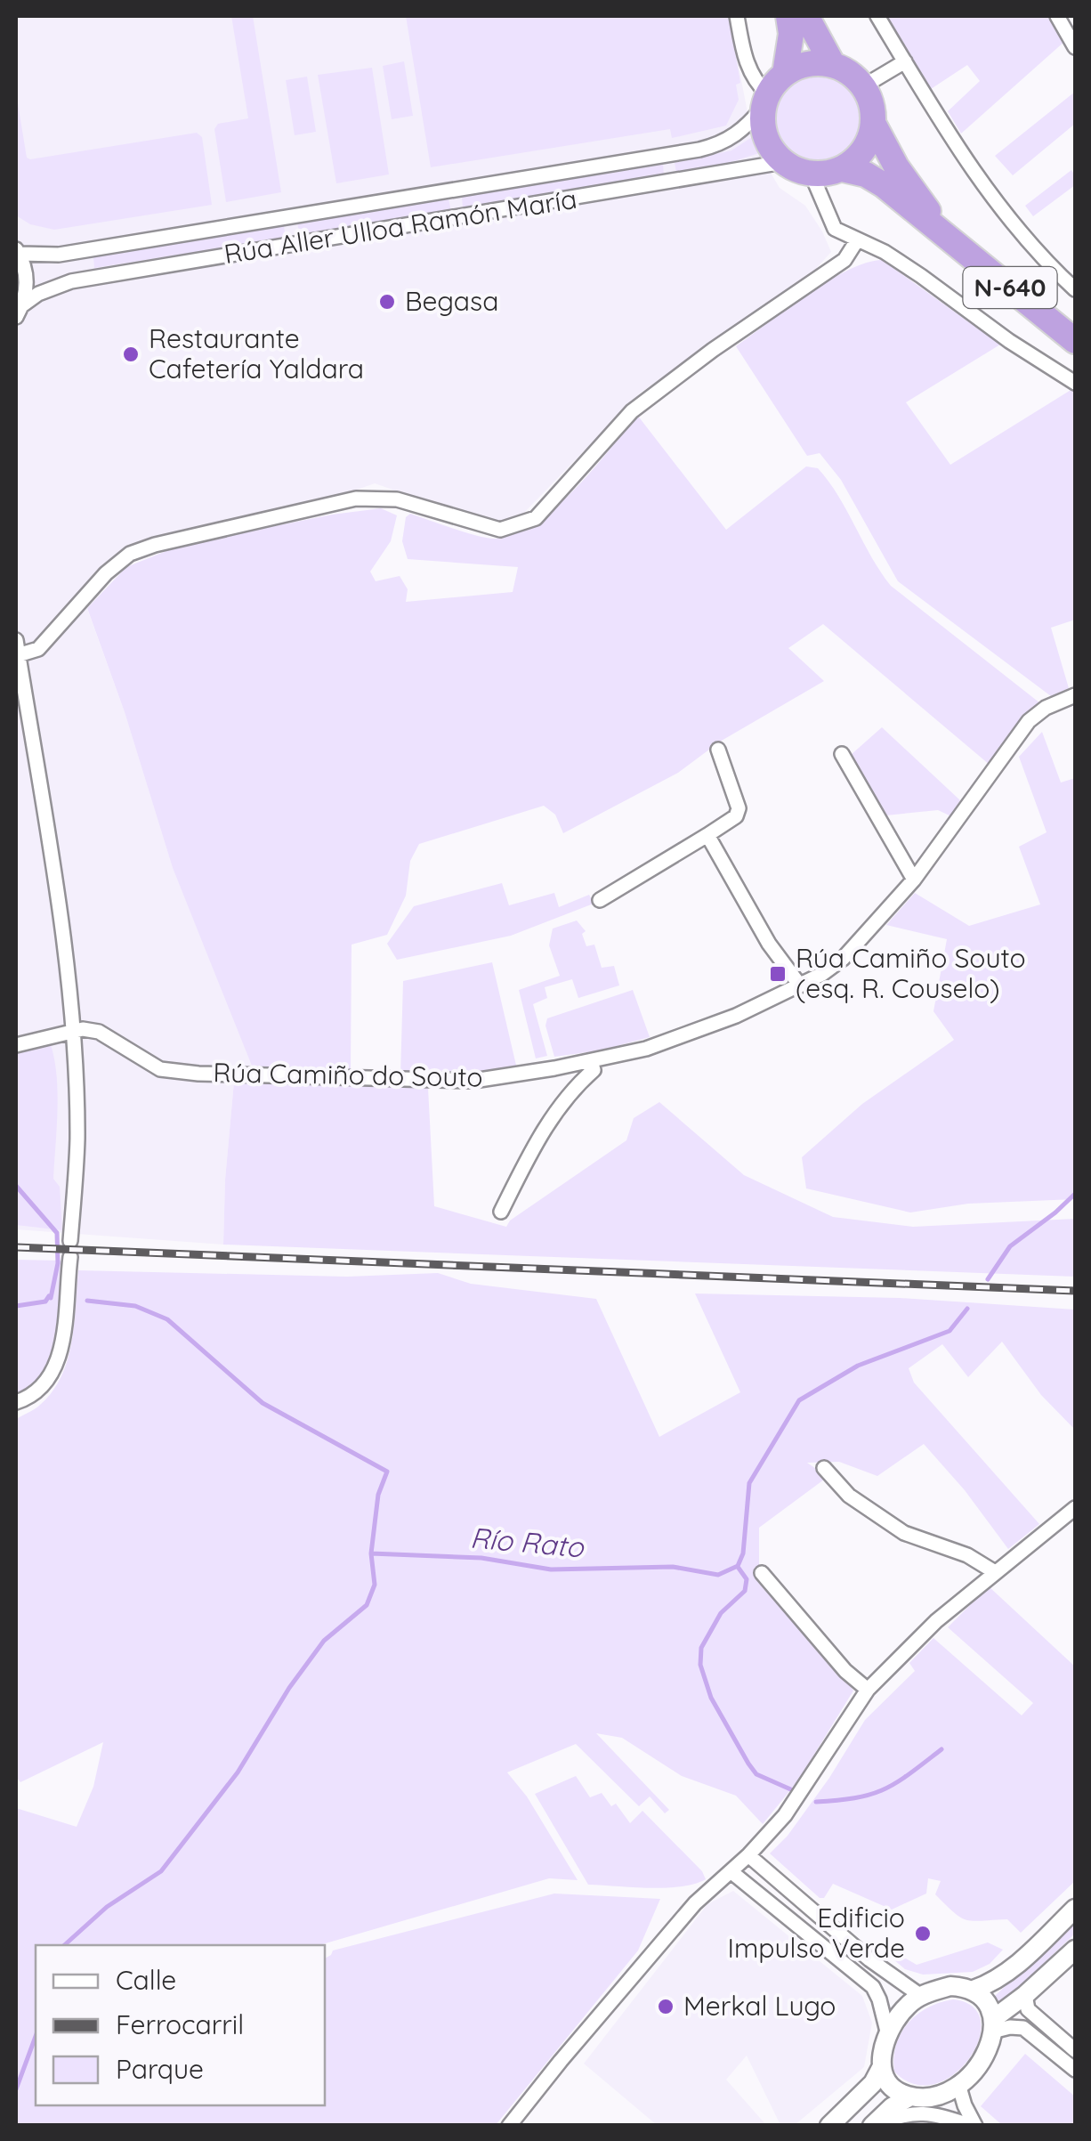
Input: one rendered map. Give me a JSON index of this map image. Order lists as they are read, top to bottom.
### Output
{
  "streets": {
    "highway": ["N-640"],
    "street": ["Rúa Aller Ulloa Ramón María", "Rúa Camiño do Souto"]
  },
  "crossings": [
    ["Rúa Aller Ulloa Ramón María", "N-640"]
  ],
  "water": ["Río Rato"],
  "places": {
    "other": [
      "Begasa",
      "Restaurante Cafetería Yaldara",
      "Edificio Impulso Verde",
      "Merkal Lugo"
    ],
    "transit": ["Rúa Camiño Souto (esq. R. Couselo)"]
  },
  "legend": ["Calle", "Ferrocarril", "Parque"]
}
